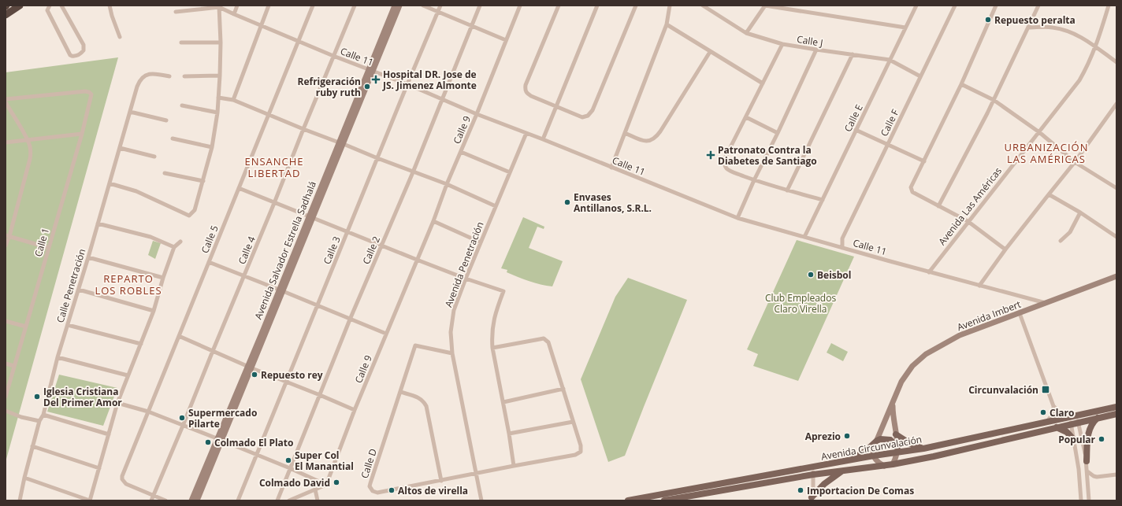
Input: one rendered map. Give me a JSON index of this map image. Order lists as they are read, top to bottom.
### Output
{
  "streets": {
    "main road": ["Avenida Salvador Estrella Sadhalá", "Avenida Imbert", "Avenida Circunvalación"],
    "street": [
      "Calle J",
      "Calle 11",
      "Calle E",
      "Calle F",
      "Calle 9",
      "Avenida Las Américas",
      "Calle 5",
      "Calle 1",
      "Calle 4",
      "Calle 3",
      "Calle 2",
      "Avenida Penetración",
      "Calle Penetración",
      "Calle D"
    ]
  },
  "crossings": [
    ["Calle J", "Calle E"],
    ["Calle J", "Calle F"],
    ["Calle 11", "Calle E"],
    ["Calle 11", "Calle F"],
    ["Calle 11", "Calle 9"],
    ["Calle 11", "Avenida Las Américas"],
    ["Calle 11", "Calle 5"],
    ["Calle 11", "Calle 4"],
    ["Calle 11", "Avenida Salvador Estrella Sadhalá"],
    ["Calle 11", "Calle 3"],
    ["Calle 11", "Calle 2"],
    ["Calle 11", "Avenida Penetración"],
    ["Calle 11", "Avenida Imbert"],
    ["Calle 5", "Calle 4"],
    ["Avenida Penetración", "Calle D"],
    ["Avenida Imbert", "Avenida Circunvalación"]
  ],
  "districts": ["URBANIZACIÓN LAS AMÉRICAS", "ENSANCHE LIBERTAD", "REPARTO LOS ROBLES"],
  "parks": ["Club Empleados Claro Virella"],
  "places": {
    "other": [
      "Repuesto peralta",
      "Refrigeración ruby ruth",
      "Envases Antillanos, S.R.L.",
      "Beisbol",
      "Repuesto rey",
      "Iglesia Cristiana Del Primer Amor",
      "Claro",
      "Supermercado Pilarte",
      "Aprezio",
      "Popular",
      "Colmado El Plato",
      "Super Col El Manantial",
      "Colmado David",
      "Altos de virella",
      "Importacion De Comas"
    ],
    "health": ["Hospital DR. Jose de JS. Jimenez Almonte", "Patronato Contra la Diabetes de Santiago"],
    "transit": ["Circunvalación"]
  }
}
